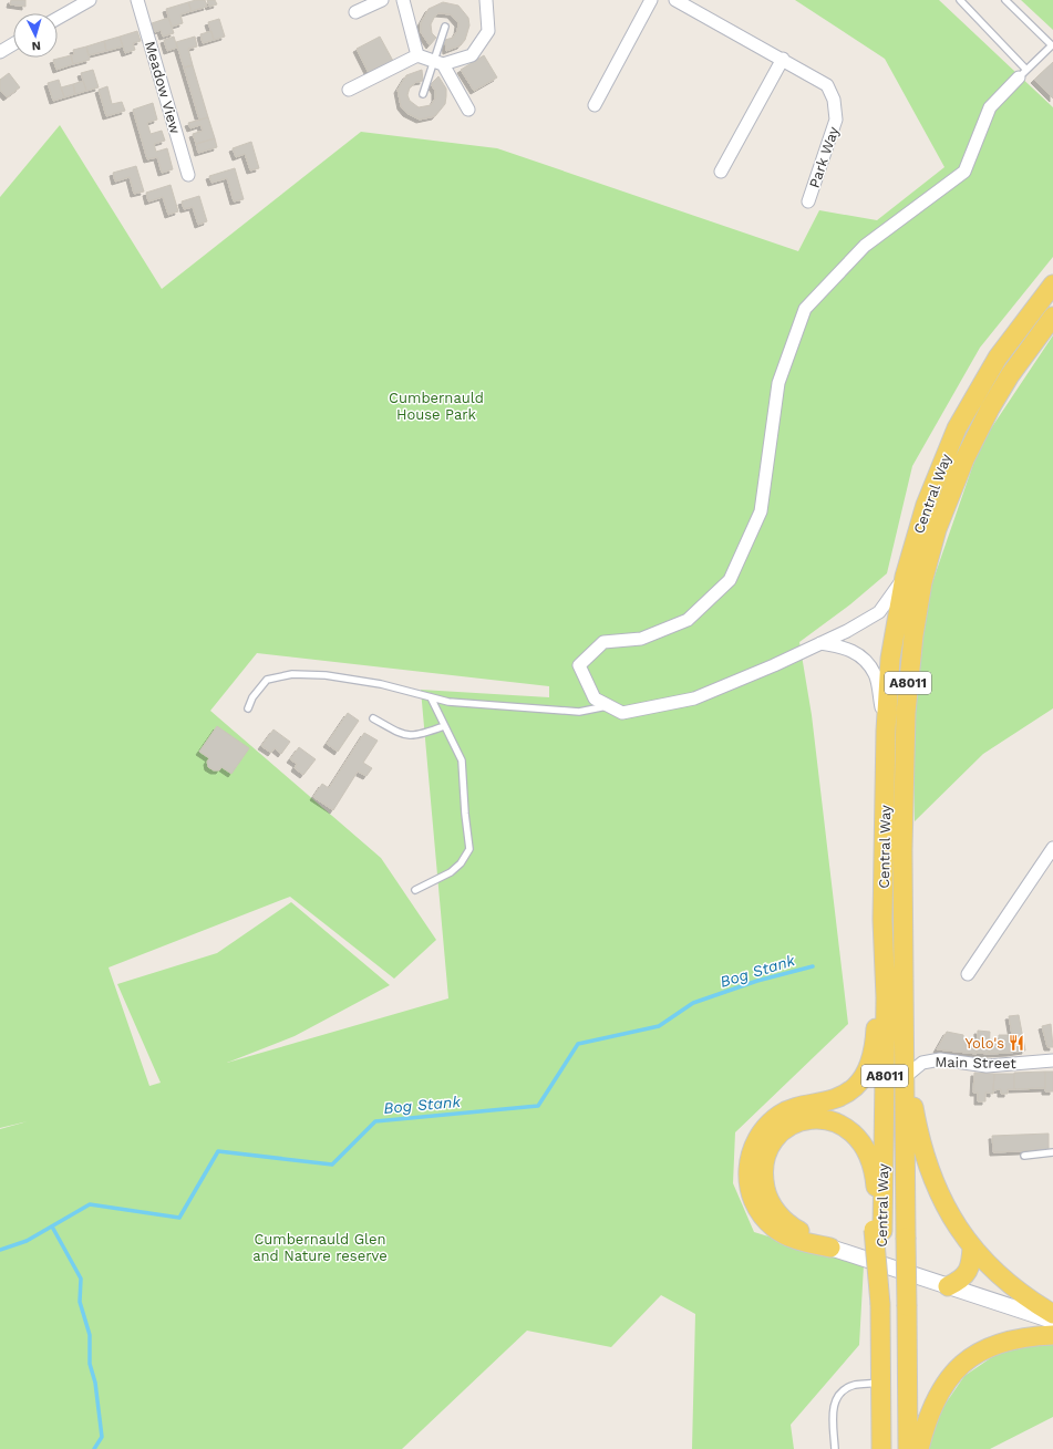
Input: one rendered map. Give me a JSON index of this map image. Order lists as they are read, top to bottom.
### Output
{
  "streets": {
    "main road": ["Central Way", "A8011"],
    "street": ["Meadow View", "Park Way", "Main Street"]
  },
  "crossings": [
    ["Central Way", "Main Street"]
  ],
  "water": ["Bog Stank"],
  "parks": ["Cumbernauld House Park", "Cumbernauld Glen and Nature reserve"],
  "places": {
    "restaurant": ["Yolo's"]
  },
  "north": "bottom"
}
